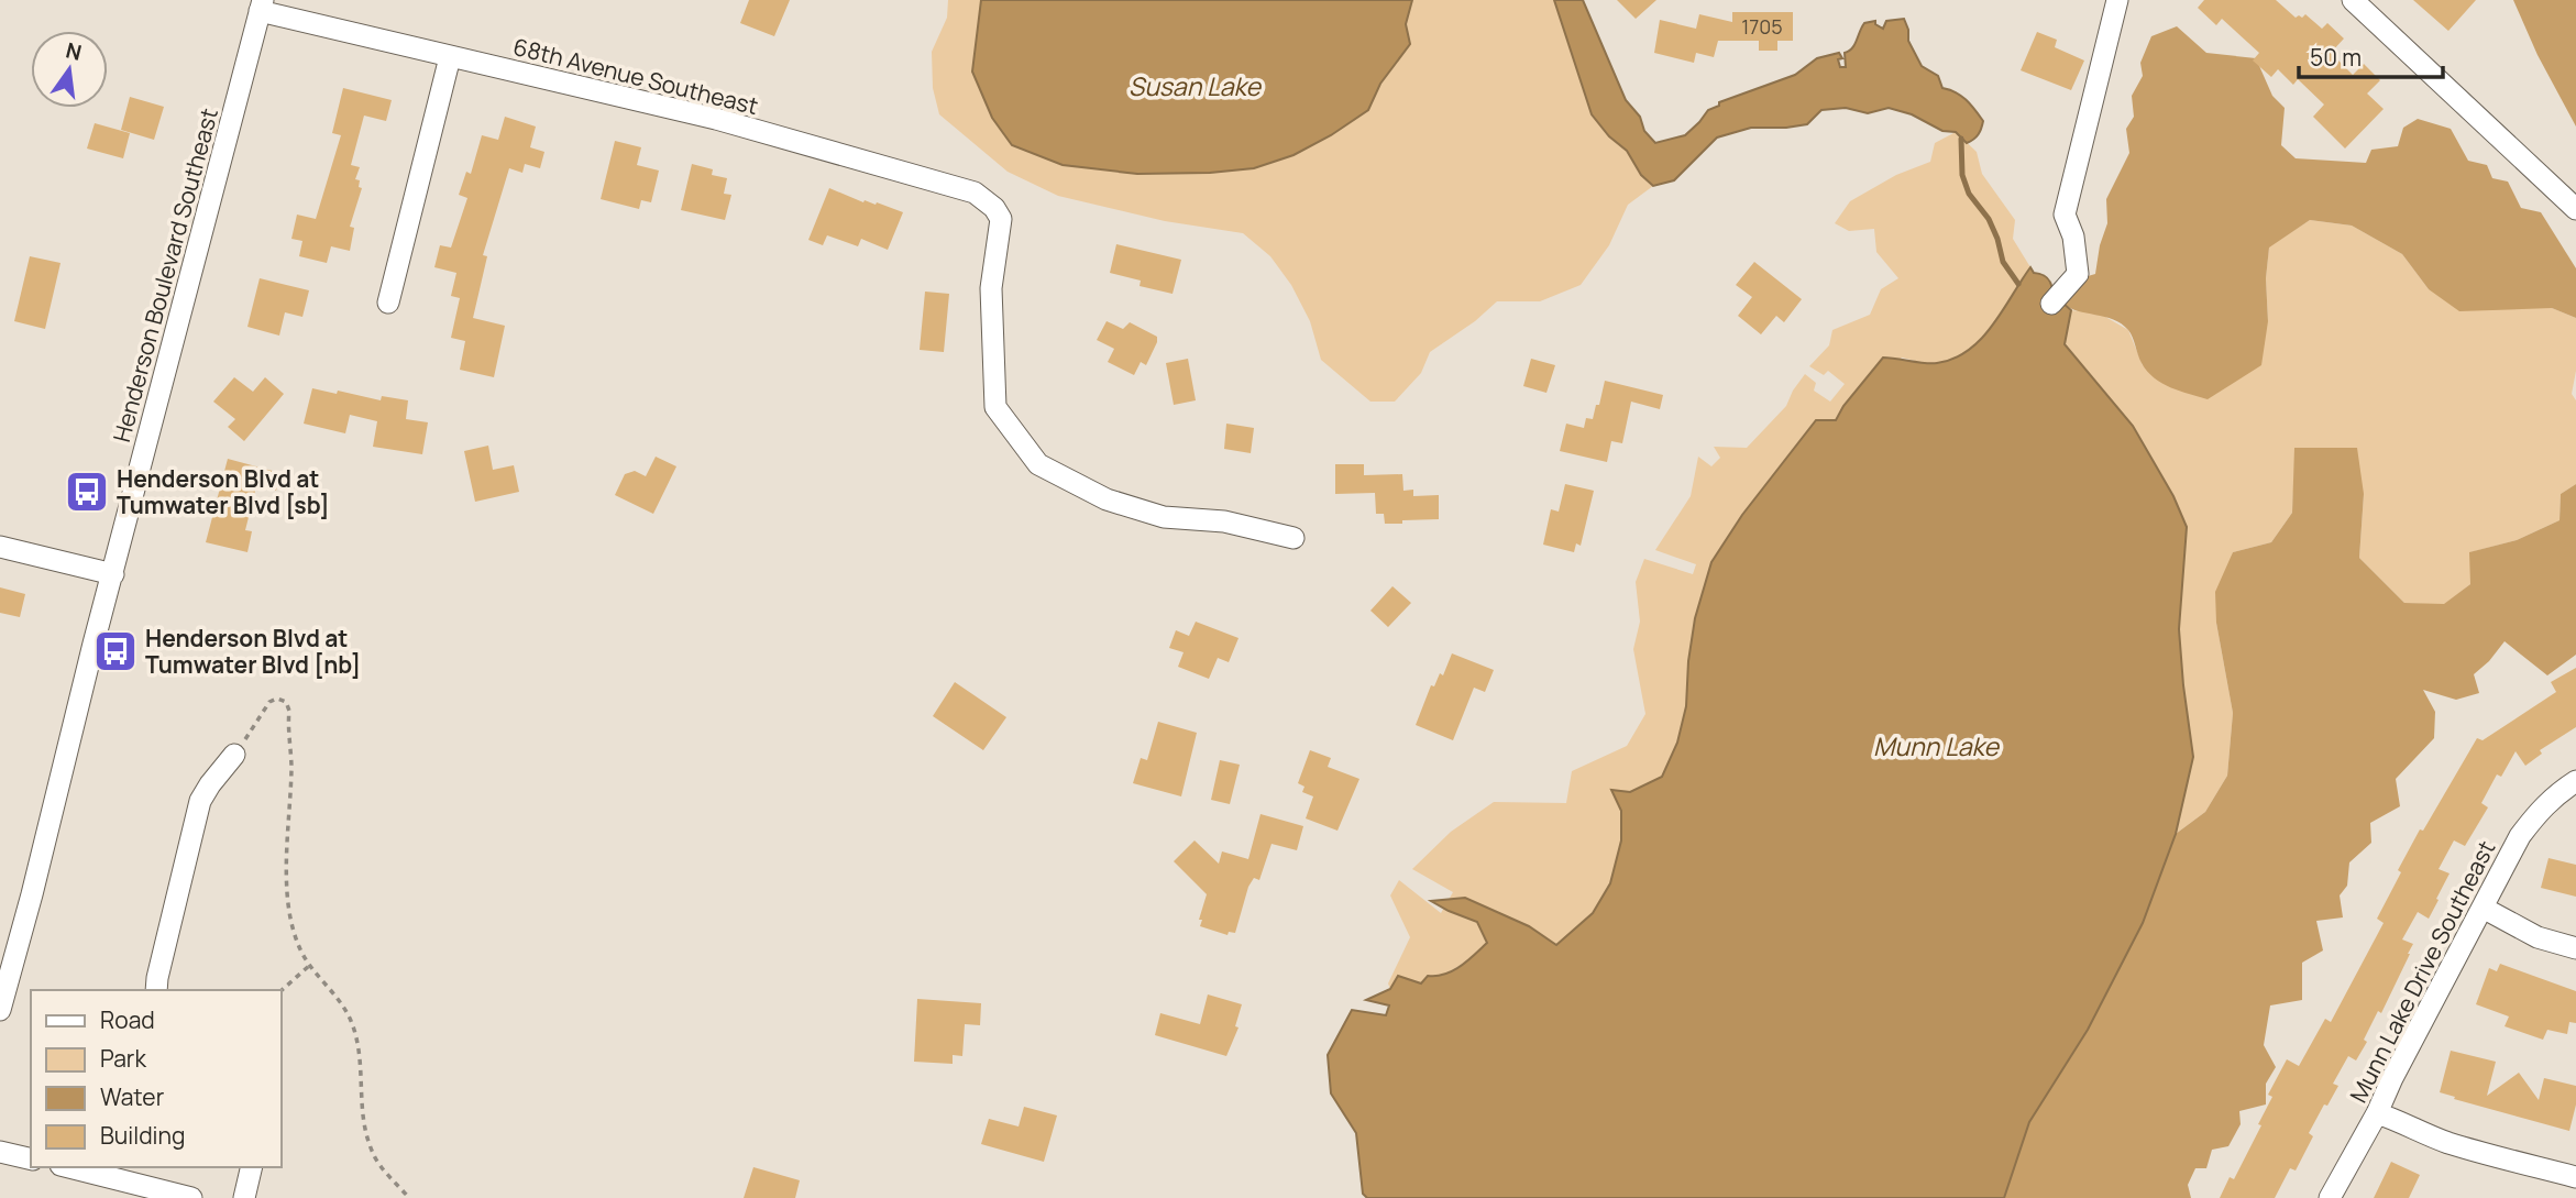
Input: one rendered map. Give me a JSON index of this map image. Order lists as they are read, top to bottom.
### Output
{
  "streets": {
    "street": ["68th Avenue Southeast", "Henderson Boulevard Southeast", "Munn Lake Drive Southeast"]
  },
  "crossings": [
    ["68th Avenue Southeast", "Henderson Boulevard Southeast"]
  ],
  "water": ["Susan Lake", "Munn Lake"],
  "places": {
    "bus stop": ["Henderson Blvd at Tumwater Blvd [sb]", "Henderson Blvd at Tumwater Blvd [nb]"]
  },
  "house_numbers": ["1705"],
  "legend": [
    "Road",
    "Park",
    "Water",
    "Building"
  ],
  "scale_bar": "50 m",
  "north": "top"
}
